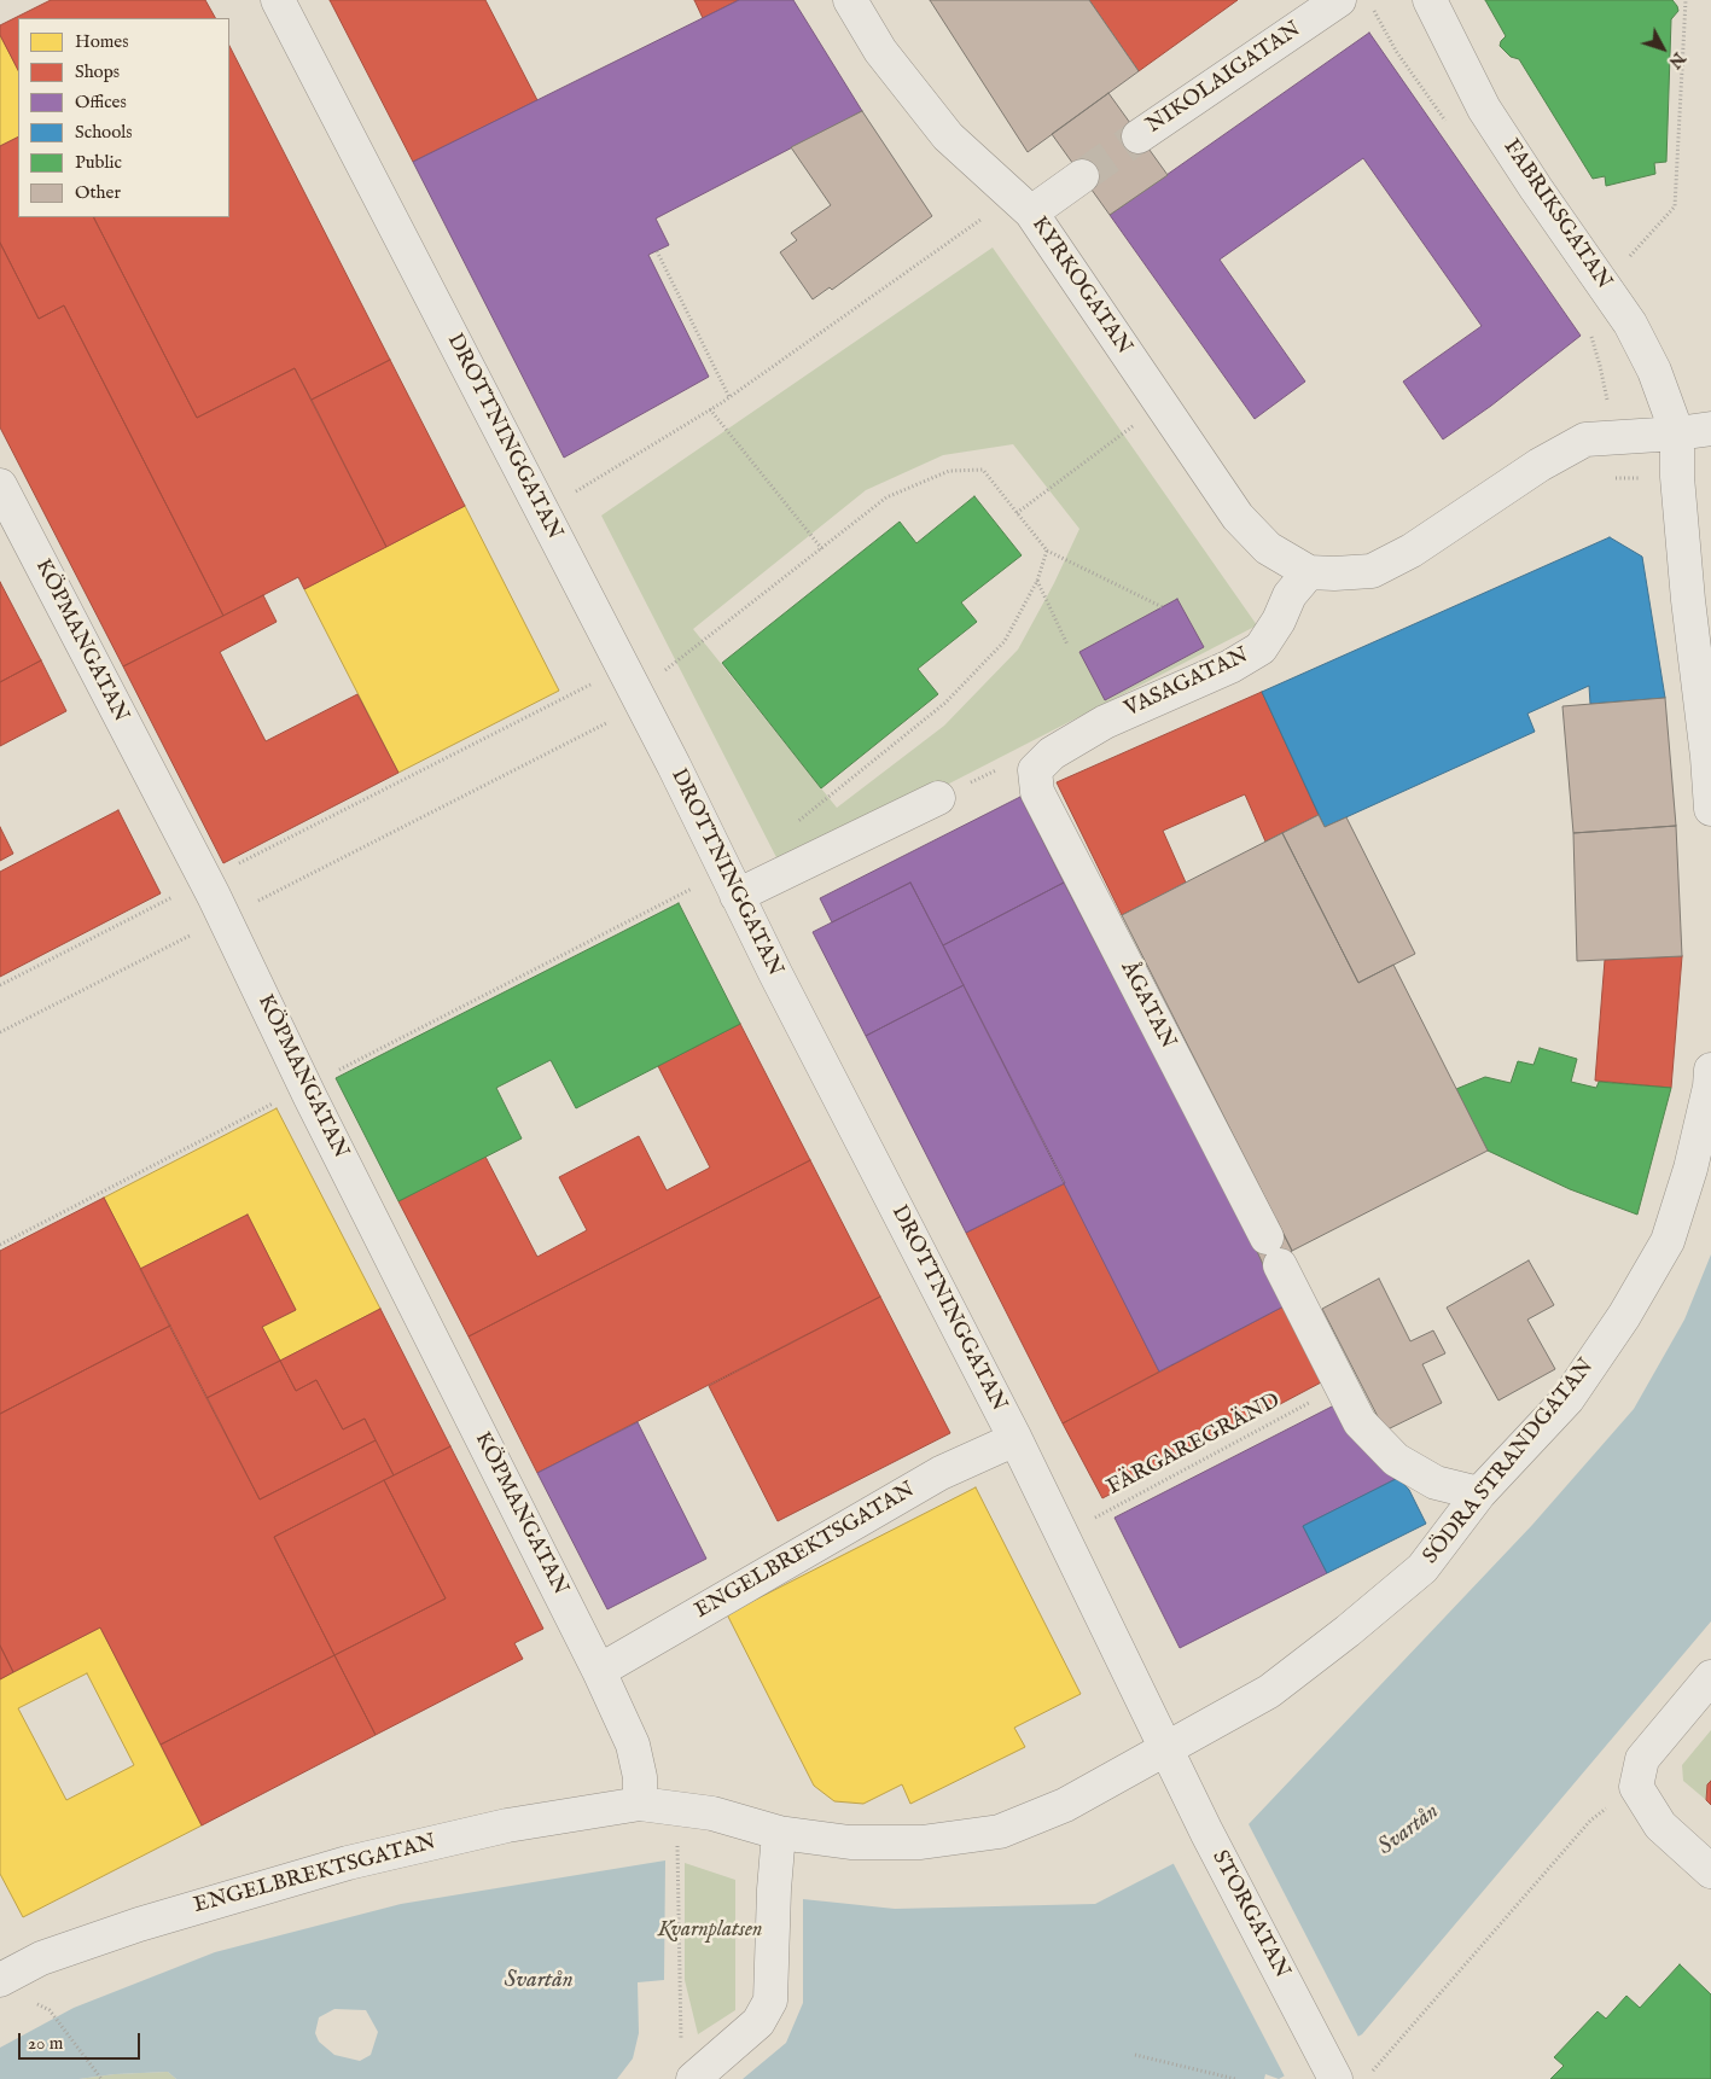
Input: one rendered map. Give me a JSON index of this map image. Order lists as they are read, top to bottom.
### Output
{
  "streets": {
    "street": [
      "NIKOLAIGATAN",
      "FABRIKSGATAN",
      "KYRKOGATAN",
      "DROTTNINGGATAN",
      "KÖPMANGATAN",
      "VASAGATAN",
      "ÅGATAN",
      "SÖDRA STRANDGATAN",
      "ENGELBREKTSGATAN",
      "STORGATAN"
    ],
    "path": ["FÄRGAREGRÄND"]
  },
  "crossings": [
    ["KYRKOGATAN", "VASAGATAN"],
    ["DROTTNINGGATAN", "FÄRGAREGRÄND"],
    ["DROTTNINGGATAN", "SÖDRA STRANDGATAN"],
    ["DROTTNINGGATAN", "ENGELBREKTSGATAN"],
    ["DROTTNINGGATAN", "STORGATAN"],
    ["KÖPMANGATAN", "ENGELBREKTSGATAN"],
    ["VASAGATAN", "ÅGATAN"],
    ["ÅGATAN", "FÄRGAREGRÄND"],
    ["ÅGATAN", "SÖDRA STRANDGATAN"],
    ["SÖDRA STRANDGATAN", "ENGELBREKTSGATAN"],
    ["SÖDRA STRANDGATAN", "STORGATAN"]
  ],
  "water": ["Svartån"],
  "parks": ["Kvarnplatsen"],
  "legend": [
    "Homes",
    "Shops",
    "Offices",
    "Schools",
    "Public",
    "Other"
  ],
  "scale_bar": "20 m",
  "north": "bottom right"
}
